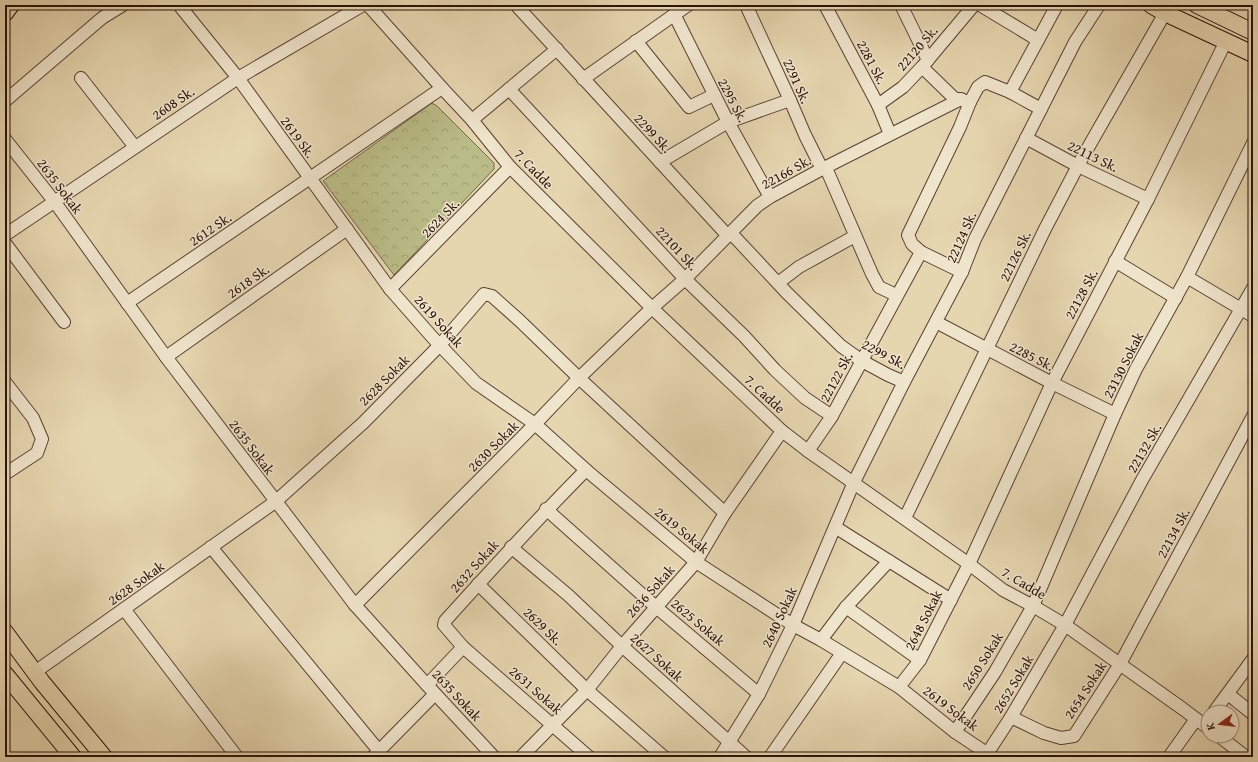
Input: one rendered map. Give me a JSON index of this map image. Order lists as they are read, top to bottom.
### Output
{
  "streets": {
    "street": [
      "22120 Sk.",
      "2281 Sk.",
      "2291 Sk.",
      "2295 Sk.",
      "2608 Sk.",
      "2299 Sk.",
      "2619 Sk.",
      "22113 Sk.",
      "7. Cadde",
      "22166 Sk.",
      "2635 Sokak",
      "2624 Sk.",
      "2612 Sk.",
      "22124 Sk.",
      "22101 Sk.",
      "22126 Sk.",
      "2618 Sk.",
      "22128 Sk.",
      "2619 Sokak",
      "2285 Sk.",
      "23130 Sokak",
      "22122 Sk.",
      "2628 Sokak",
      "2630 Sokak",
      "22132 Sk.",
      "22134 Sk.",
      "2632 Sokak",
      "2636 Sokak",
      "2640 Sokak",
      "2648 Sokak",
      "2625 Sokak",
      "2629 Sk.",
      "2627 Sokak",
      "2650 Sokak",
      "2652 Sokak",
      "2631 Sokak",
      "2654 Sokak"
    ]
  },
  "crossings": [
    ["22120 Sk.", "2281 Sk."],
    ["2281 Sk.", "22166 Sk."],
    ["2291 Sk.", "22166 Sk."],
    ["2291 Sk.", "22122 Sk."],
    ["2295 Sk.", "22166 Sk."],
    ["2608 Sk.", "2619 Sk."],
    ["2608 Sk.", "2635 Sokak"],
    ["2299 Sk.", "22166 Sk."],
    ["2299 Sk.", "22124 Sk."],
    ["2299 Sk.", "22122 Sk."],
    ["2619 Sk.", "2624 Sk."],
    ["2619 Sk.", "2612 Sk."],
    ["2619 Sk.", "2618 Sk."],
    ["2619 Sk.", "2619 Sokak"],
    ["22113 Sk.", "22124 Sk."],
    ["22113 Sk.", "22126 Sk."],
    ["22113 Sk.", "22128 Sk."],
    ["7. Cadde", "22166 Sk."],
    ["7. Cadde", "2624 Sk."],
    ["7. Cadde", "2612 Sk."],
    ["7. Cadde", "22124 Sk."],
    ["7. Cadde", "22126 Sk."],
    ["7. Cadde", "22128 Sk."],
    ["7. Cadde", "23130 Sokak"],
    ["7. Cadde", "22122 Sk."],
    ["7. Cadde", "2630 Sokak"],
    ["7. Cadde", "22132 Sk."],
    ["7. Cadde", "22134 Sk."],
    ["7. Cadde", "2636 Sokak"],
    ["7. Cadde", "2640 Sokak"],
    ["7. Cadde", "2648 Sokak"],
    ["7. Cadde", "2650 Sokak"],
    ["7. Cadde", "2652 Sokak"],
    ["7. Cadde", "2654 Sokak"],
    ["22166 Sk.", "22101 Sk."],
    ["22166 Sk.", "2630 Sokak"],
    ["2635 Sokak", "2612 Sk."],
    ["2635 Sokak", "2618 Sk."],
    ["2635 Sokak", "2628 Sokak"],
    ["2635 Sokak", "2630 Sokak"],
    ["2624 Sk.", "2619 Sokak"],
    ["22124 Sk.", "2285 Sk."],
    ["22124 Sk.", "2640 Sokak"],
    ["22101 Sk.", "22122 Sk."],
    ["22126 Sk.", "2285 Sk."],
    ["22128 Sk.", "2285 Sk."],
    ["22128 Sk.", "2648 Sokak"],
    ["2619 Sokak", "2628 Sokak"],
    ["2619 Sokak", "2630 Sokak"],
    ["2619 Sokak", "2632 Sokak"],
    ["2619 Sokak", "2636 Sokak"],
    ["2619 Sokak", "2640 Sokak"],
    ["2619 Sokak", "2648 Sokak"],
    ["2619 Sokak", "2650 Sokak"],
    ["2619 Sokak", "2652 Sokak"],
    ["2285 Sk.", "23130 Sokak"],
    ["23130 Sokak", "2650 Sokak"],
    ["2628 Sokak", "2630 Sokak"],
    ["2628 Sokak", "2636 Sokak"],
    ["22132 Sk.", "2652 Sokak"],
    ["22134 Sk.", "2654 Sokak"],
    ["2632 Sokak", "2625 Sokak"],
    ["2632 Sokak", "2629 Sk."],
    ["2632 Sokak", "2627 Sokak"],
    ["2632 Sokak", "2631 Sokak"],
    ["2636 Sokak", "2625 Sokak"],
    ["2636 Sokak", "2629 Sk."],
    ["2636 Sokak", "2627 Sokak"],
    ["2636 Sokak", "2631 Sokak"],
    ["2640 Sokak", "2625 Sokak"],
    ["2640 Sokak", "2627 Sokak"],
    ["2652 Sokak", "2654 Sokak"]
  ],
  "north": "left"
}
